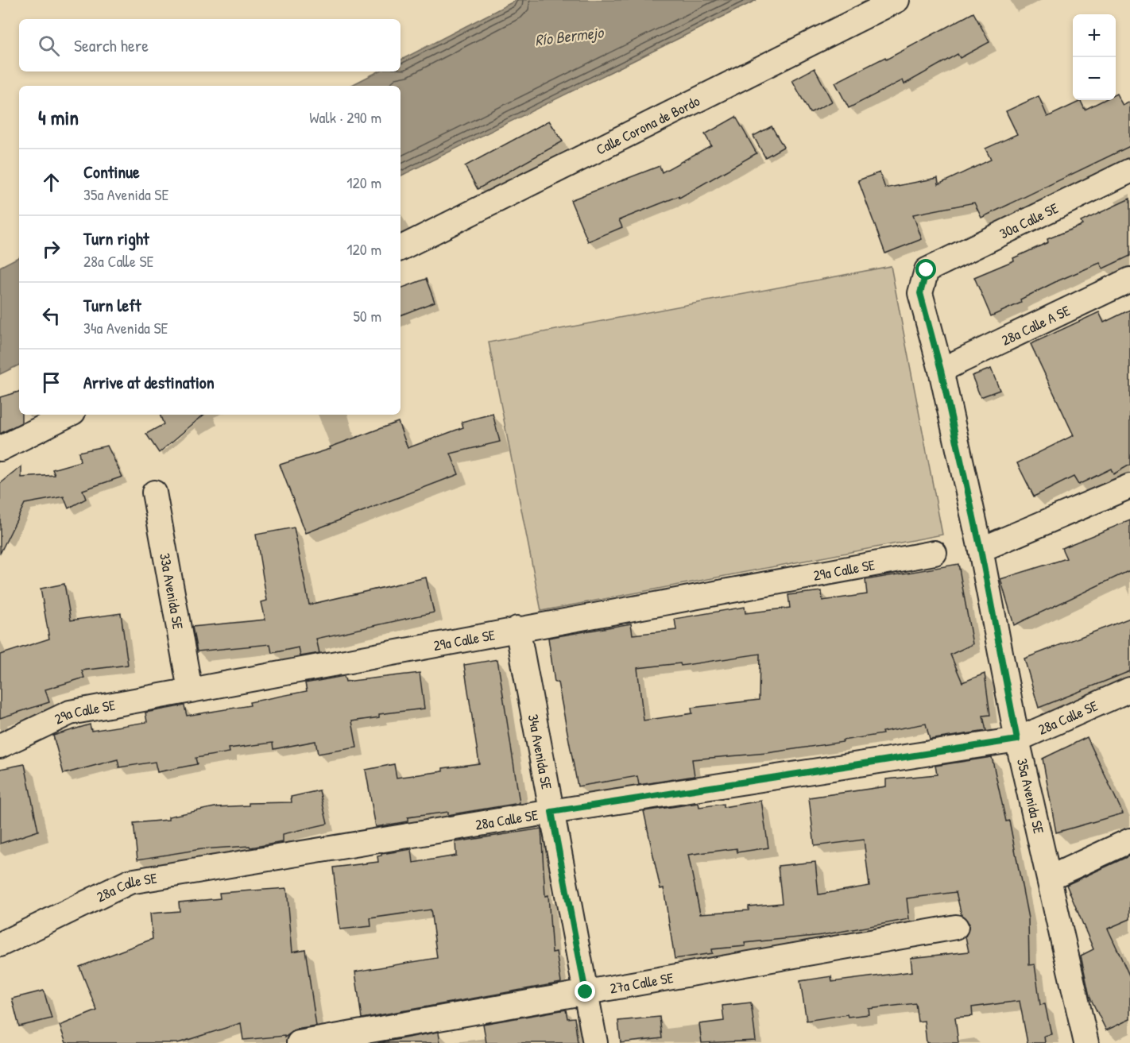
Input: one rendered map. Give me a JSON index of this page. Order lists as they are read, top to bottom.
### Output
{
  "streets": {
    "street": [
      "Calle Corona de Bordo",
      "30a Calle SE",
      "28a Calle A SE",
      "29a Calle SE",
      "33a Avenida SE",
      "28a Calle SE",
      "34a Avenida SE",
      "35a Avenida SE",
      "27a Calle SE"
    ]
  },
  "crossings": [
    ["30a Calle SE", "35a Avenida SE"],
    ["28a Calle A SE", "35a Avenida SE"],
    ["29a Calle SE", "33a Avenida SE"],
    ["29a Calle SE", "34a Avenida SE"],
    ["28a Calle SE", "34a Avenida SE"],
    ["28a Calle SE", "35a Avenida SE"],
    ["34a Avenida SE", "27a Calle SE"]
  ],
  "water": ["Río Bermejo"],
  "page": {
    "map_buttons": ["+", "−"],
    "search": "Search here",
    "heading": ["4 min", "Walk · 290 m"],
    "list": [
      ["Continue", "35a Avenida SE", "120 m"],
      ["Turn right", "28a Calle SE", "120 m"],
      ["Turn left", "34a Avenida SE", "50 m"],
      "Arrive at destination"
    ]
  }
}
